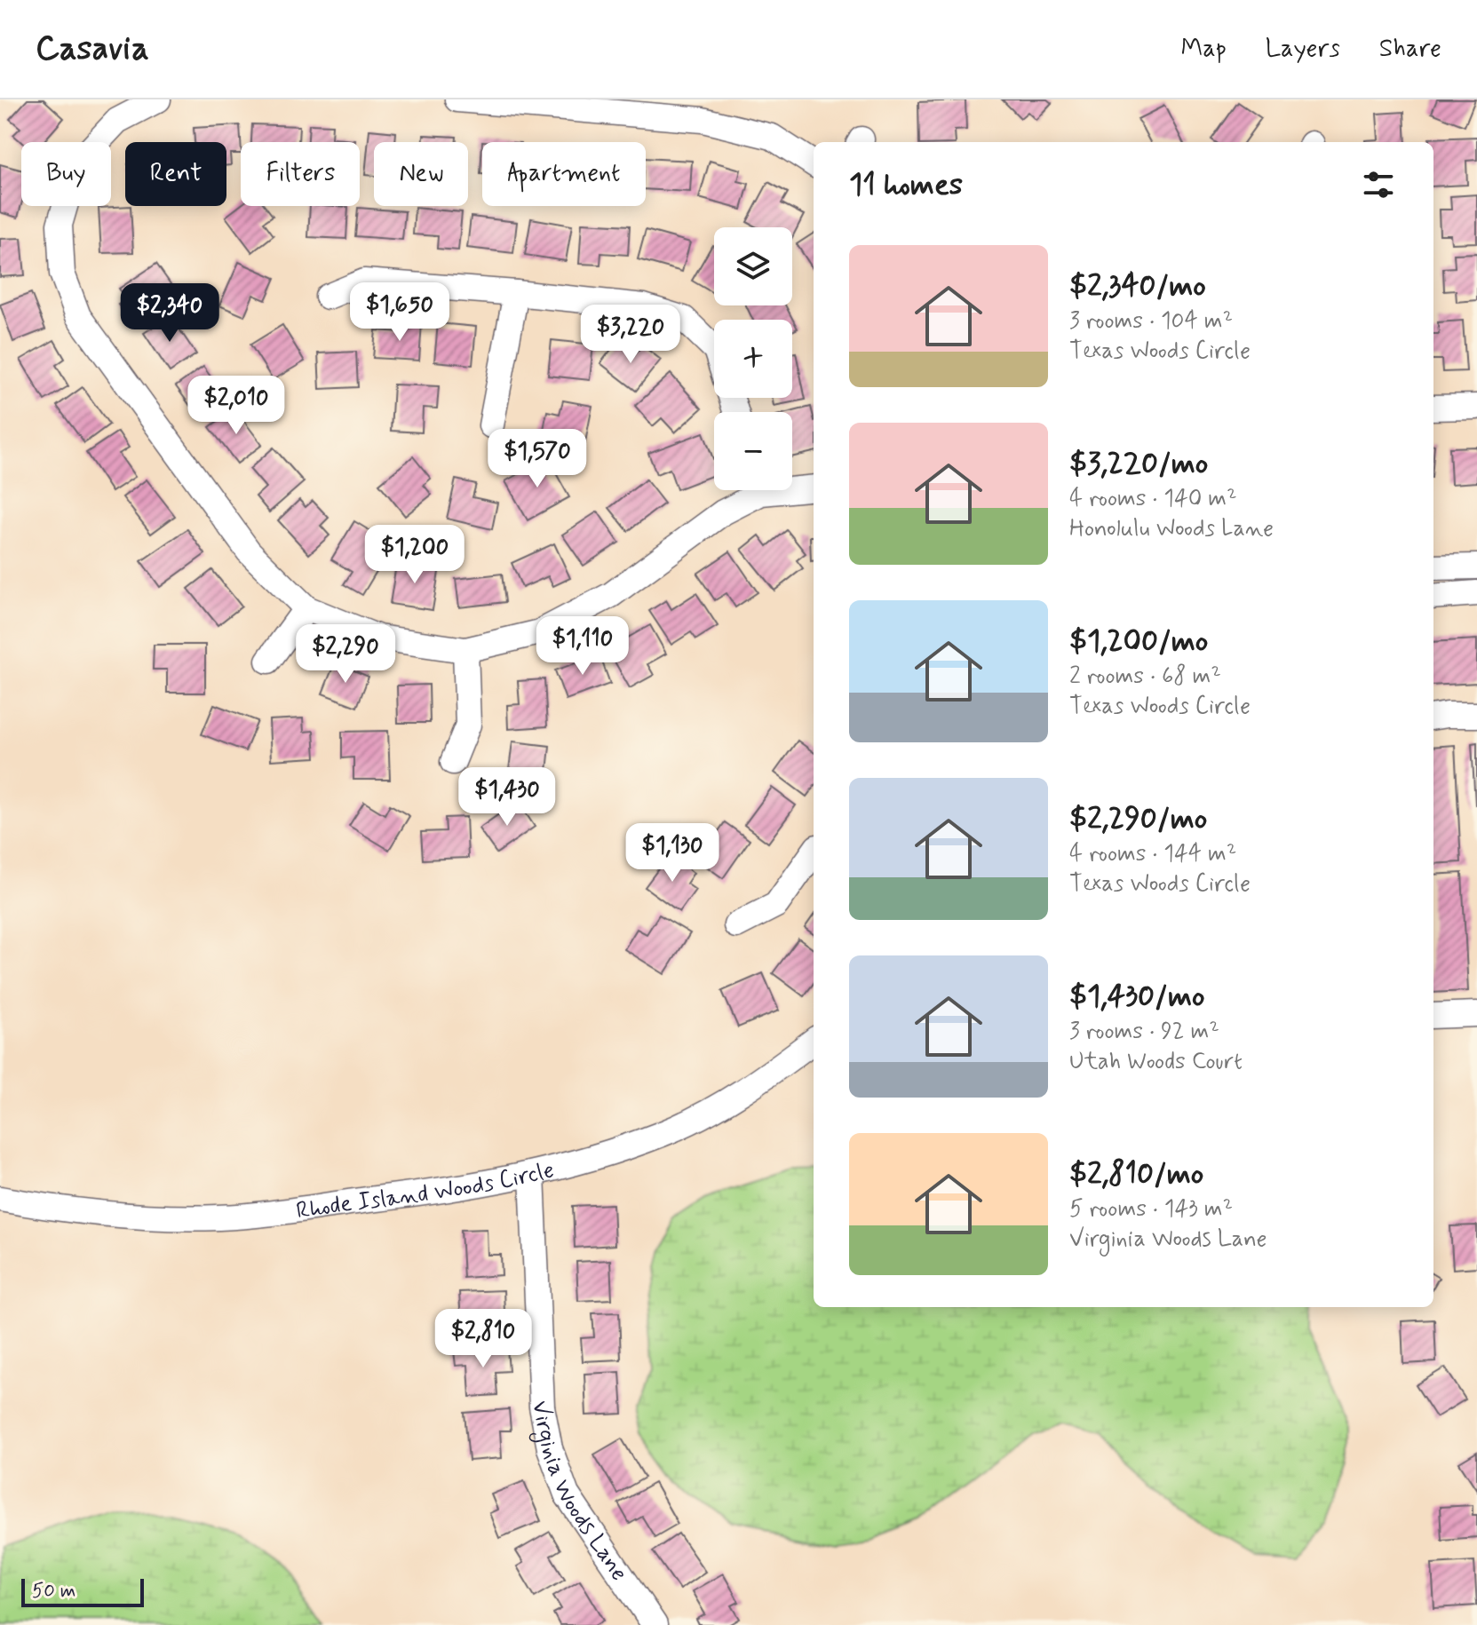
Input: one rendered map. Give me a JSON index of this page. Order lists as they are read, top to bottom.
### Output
{
  "streets": {
    "street": ["Rhode Island Woods Circle", "Virginia Woods Lane"]
  },
  "crossings": [
    ["Rhode Island Woods Circle", "Virginia Woods Lane"]
  ],
  "scale_bar": "50 m",
  "page": {
    "header": "Casavia",
    "nav": ["Map", "Layers", "Share"],
    "chip": [
      "Buy",
      "Rent",
      "Filters",
      "New",
      "Apartment"
    ],
    "heading": "11 homes",
    "map_buttons": ["+", "−"],
    "list": [
      {
        "name": "$2,340/mo",
        "note": "3 rooms · 104 m² · Texas Woods Circle"
      },
      {
        "name": "$3,220/mo",
        "note": "4 rooms · 140 m² · Honolulu Woods Lane"
      },
      {
        "name": "$1,200/mo",
        "note": "2 rooms · 68 m² · Texas Woods Circle"
      },
      {
        "name": "$2,290/mo",
        "note": "4 rooms · 144 m² · Texas Woods Circle"
      },
      {
        "name": "$1,430/mo",
        "note": "3 rooms · 92 m² · Utah Woods Court"
      },
      {
        "name": "$2,810/mo",
        "note": "5 rooms · 143 m² · Virginia Woods Lane"
      }
    ],
    "price": [
      "$1,650",
      "$2,340",
      "$3,220",
      "$2,010",
      "$1,570",
      "$1,200",
      "$1,110",
      "$2,290",
      "$1,430",
      "$1,130",
      "$2,810"
    ],
    "scale": "50 m"
  }
}
